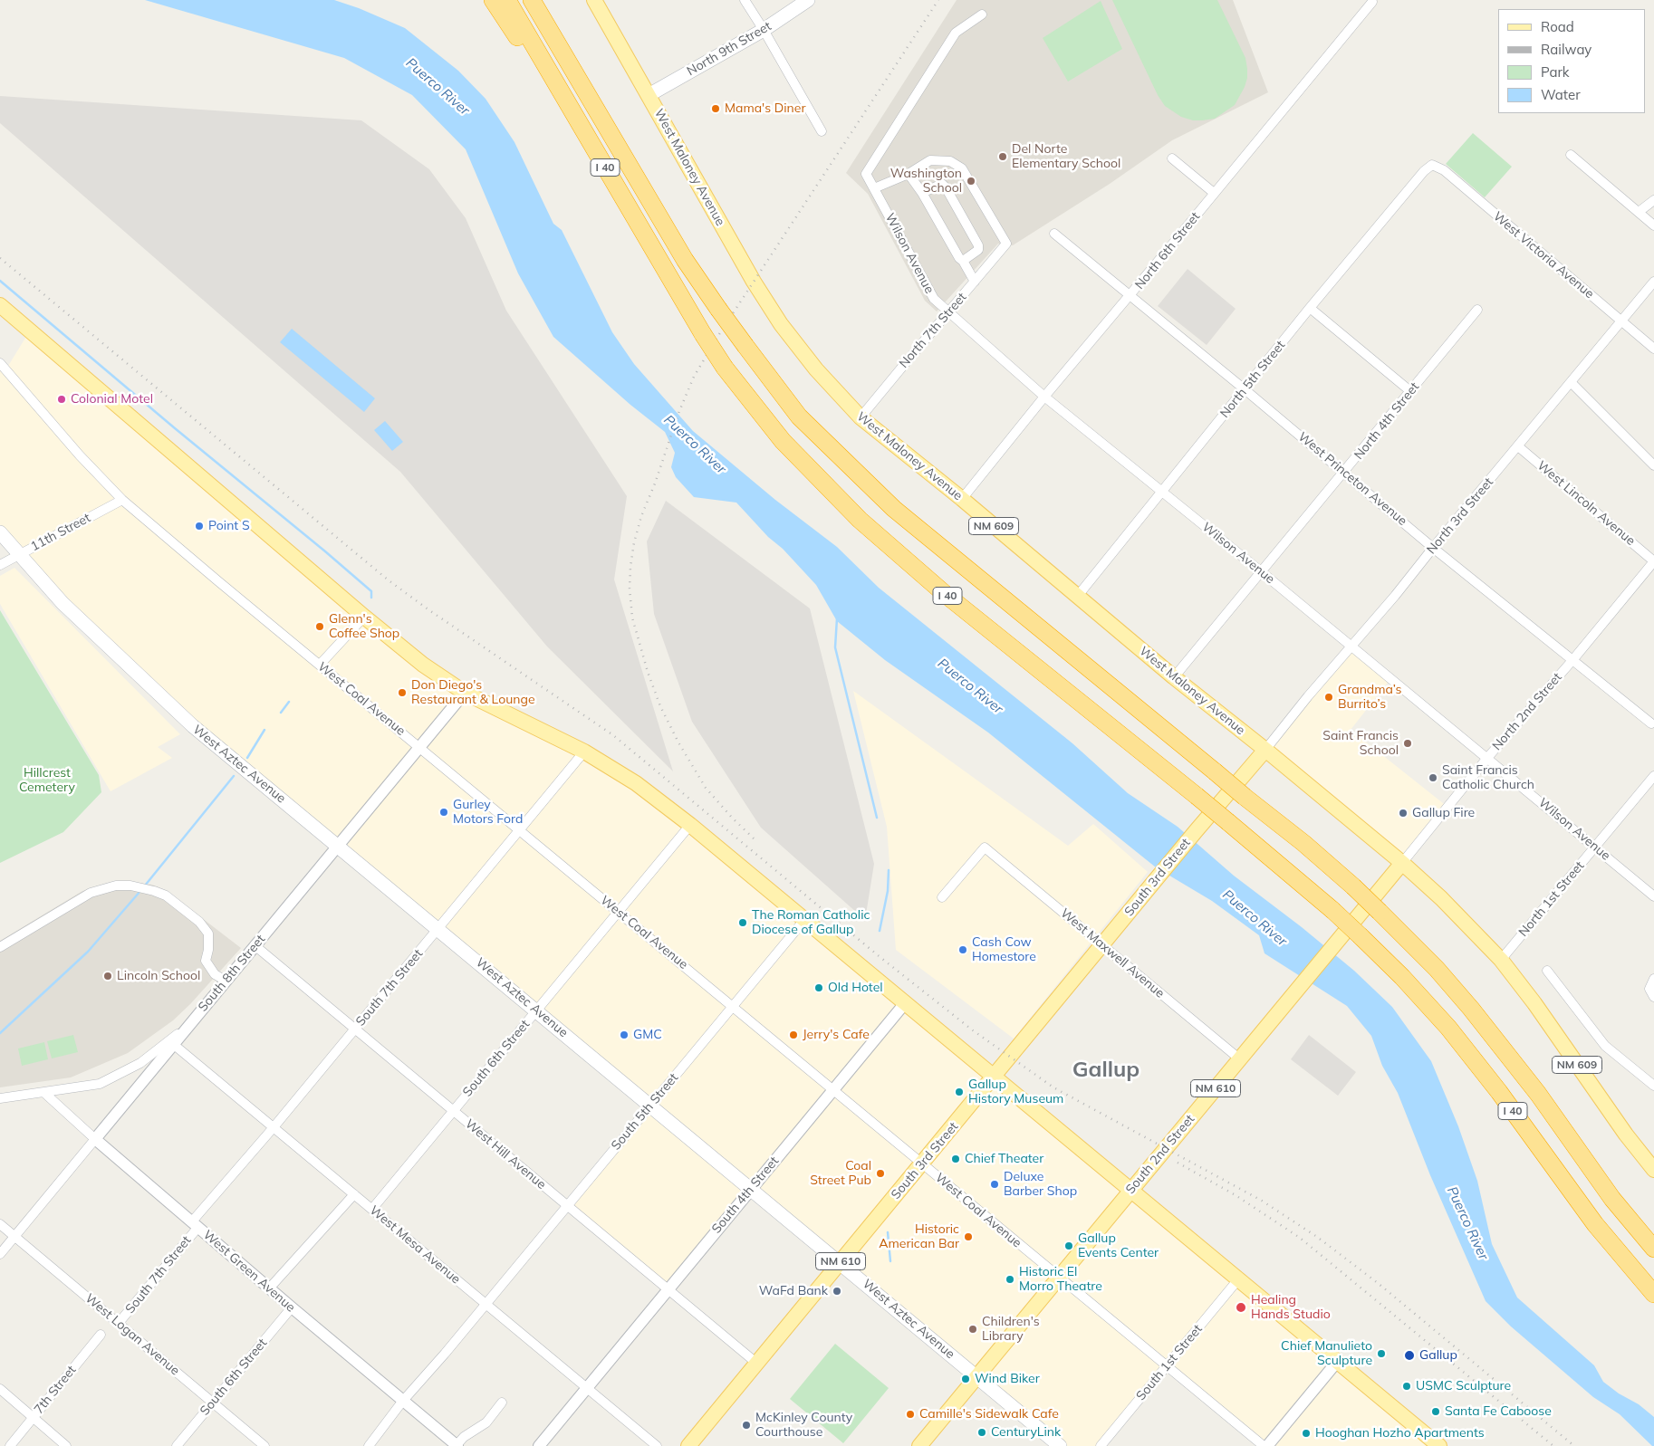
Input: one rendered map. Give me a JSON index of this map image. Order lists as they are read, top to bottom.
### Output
{
  "streets": {
    "highway": ["I 40"],
    "main road": [
      "North 9th Street",
      "West Maloney Avenue",
      "NM 609",
      "West Aztec Avenue",
      "South 3rd Street",
      "NM 610",
      "South 2nd Street"
    ],
    "street": [
      "North 6th Street",
      "Wilson Avenue",
      "West Victoria Avenue",
      "North 7th Street",
      "North 5th Street",
      "North 4th Street",
      "West Princeton Avenue",
      "West Lincoln Avenue",
      "North 3rd Street",
      "11th Street",
      "West Coal Avenue",
      "North 2nd Street",
      "North 1st Street",
      "West Maxwell Avenue",
      "South 8th Street",
      "South 7th Street",
      "South 6th Street",
      "South 5th Street",
      "West Hill Avenue",
      "South 4th Street",
      "West Mesa Avenue",
      "West Green Avenue",
      "West Logan Avenue",
      "South 1st Street",
      "7th Street"
    ]
  },
  "crossings": [
    ["North 9th Street", "West Maloney Avenue"],
    ["West Maloney Avenue", "North 6th Street"],
    ["West Maloney Avenue", "North 7th Street"],
    ["West Maloney Avenue", "North 5th Street"],
    ["West Maloney Avenue", "North 4th Street"],
    ["West Maloney Avenue", "North 3rd Street"],
    ["West Maloney Avenue", "NM 609"],
    ["West Maloney Avenue", "North 2nd Street"],
    ["West Maloney Avenue", "South 3rd Street"],
    ["West Maloney Avenue", "North 1st Street"],
    ["West Maloney Avenue", "South 2nd Street"],
    ["North 6th Street", "Wilson Avenue"],
    ["North 6th Street", "West Princeton Avenue"],
    ["Wilson Avenue", "North 7th Street"],
    ["Wilson Avenue", "North 5th Street"],
    ["Wilson Avenue", "North 4th Street"],
    ["Wilson Avenue", "North 3rd Street"],
    ["Wilson Avenue", "North 2nd Street"],
    ["Wilson Avenue", "North 1st Street"],
    ["West Victoria Avenue", "North 5th Street"],
    ["West Victoria Avenue", "North 3rd Street"],
    ["North 5th Street", "West Princeton Avenue"],
    ["North 4th Street", "West Princeton Avenue"],
    ["West Princeton Avenue", "North 3rd Street"],
    ["West Princeton Avenue", "North 2nd Street"],
    ["West Lincoln Avenue", "North 3rd Street"],
    ["West Lincoln Avenue", "North 2nd Street"],
    ["North 3rd Street", "South 3rd Street"],
    ["NM 609", "North 1st Street"],
    ["11th Street", "West Coal Avenue"],
    ["11th Street", "West Aztec Avenue"],
    ["West Coal Avenue", "South 3rd Street"],
    ["West Coal Avenue", "South 8th Street"],
    ["West Coal Avenue", "South 7th Street"],
    ["West Coal Avenue", "South 6th Street"],
    ["West Coal Avenue", "South 5th Street"],
    ["West Coal Avenue", "South 2nd Street"],
    ["West Coal Avenue", "South 4th Street"],
    ["West Coal Avenue", "South 1st Street"],
    ["North 2nd Street", "South 2nd Street"],
    ["West Aztec Avenue", "South 3rd Street"],
    ["West Aztec Avenue", "South 8th Street"],
    ["West Aztec Avenue", "South 7th Street"],
    ["West Aztec Avenue", "South 6th Street"],
    ["West Aztec Avenue", "South 5th Street"],
    ["West Aztec Avenue", "South 2nd Street"],
    ["West Aztec Avenue", "South 4th Street"],
    ["South 3rd Street", "West Maxwell Avenue"],
    ["South 3rd Street", "West Hill Avenue"],
    ["West Maxwell Avenue", "South 2nd Street"],
    ["South 8th Street", "West Hill Avenue"],
    ["South 8th Street", "West Mesa Avenue"],
    ["South 8th Street", "West Green Avenue"],
    ["South 8th Street", "West Logan Avenue"],
    ["South 7th Street", "West Hill Avenue"],
    ["South 7th Street", "West Mesa Avenue"],
    ["South 7th Street", "West Green Avenue"],
    ["South 7th Street", "West Logan Avenue"],
    ["South 6th Street", "West Hill Avenue"],
    ["South 6th Street", "West Mesa Avenue"],
    ["South 6th Street", "West Green Avenue"],
    ["South 6th Street", "West Logan Avenue"],
    ["South 5th Street", "West Hill Avenue"],
    ["South 5th Street", "West Mesa Avenue"],
    ["West Hill Avenue", "South 4th Street"],
    ["South 4th Street", "West Mesa Avenue"]
  ],
  "districts": ["Gallup"],
  "water": ["Puerco River"],
  "parks": ["Hillcrest Cemetery"],
  "places": [
    "Mama's Diner",
    "Del Norte Elementary School",
    "Washington School",
    "Colonial Motel",
    "Point S",
    "Glenn's Coffee Shop",
    "Don Diego's Restaurant & Lounge",
    "Grandma’s Burrito’s",
    "Saint Francis School",
    "Saint Francis Catholic Church",
    "Gurley Motors Ford",
    "Gallup Fire",
    "The Roman Catholic Diocese of Gallup",
    "Cash Cow Homestore",
    "Lincoln School",
    "Old Hotel",
    "GMC",
    "Jerry's Cafe",
    "Gallup History Museum",
    "Chief Theater",
    "Coal Street Pub",
    "Deluxe Barber Shop",
    "Historic American Bar",
    "Gallup Events Center",
    "Historic El Morro Theatre",
    "WaFd Bank",
    "Healing Hands Studio",
    "Children's Library",
    "Chief Manulieto Sculpture",
    "Gallup",
    "Wind Biker",
    "USMC Sculpture",
    "Santa Fe Caboose",
    "Camille's Sidewalk Cafe",
    "McKinley County Courthouse",
    "CenturyLink",
    "Hooghan Hozho Apartments"
  ],
  "legend": [
    "Road",
    "Railway",
    "Park",
    "Water"
  ]
}
